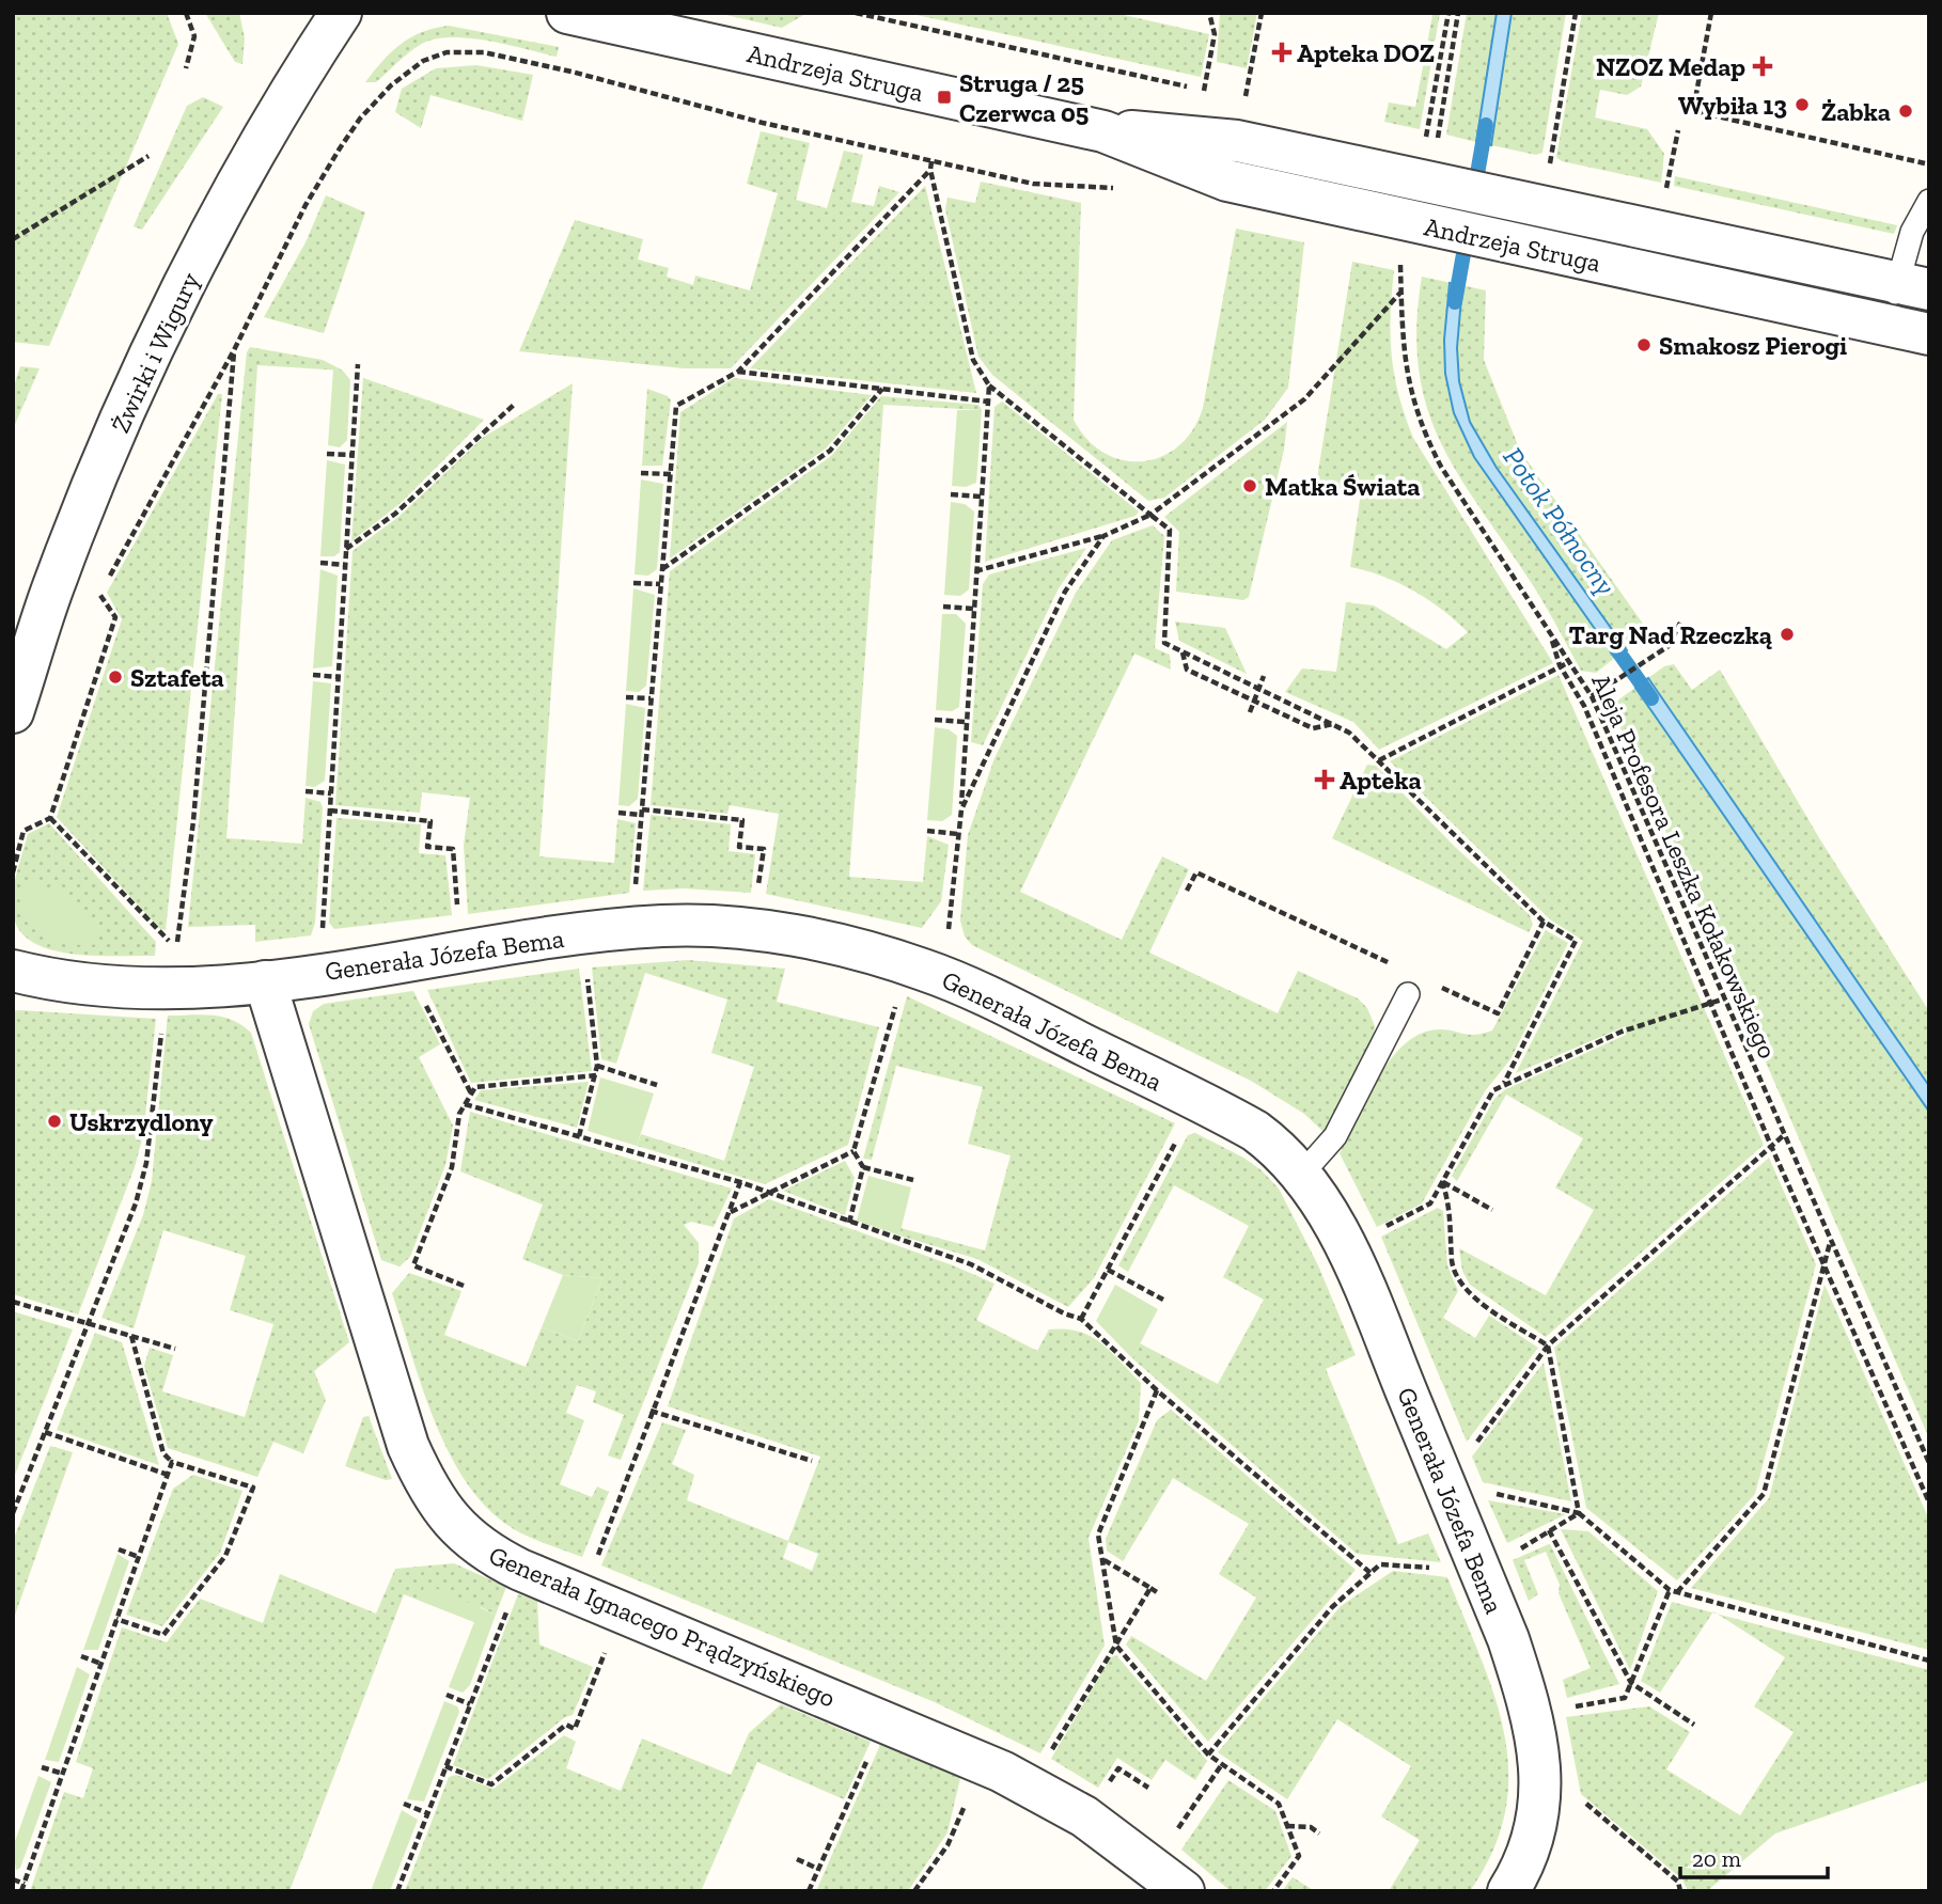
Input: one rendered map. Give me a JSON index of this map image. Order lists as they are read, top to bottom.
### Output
{
  "streets": {
    "street": [
      "Andrzeja Struga",
      "Żwirki i Wigury",
      "Generała Józefa Bema",
      "Generała Ignacego Prądzyńskiego"
    ],
    "path": ["Aleja Profesora Leszka Kołakowskiego"]
  },
  "crossings": [
    ["Andrzeja Struga", "Aleja Profesora Leszka Kołakowskiego"],
    ["Generała Józefa Bema", "Generała Ignacego Prądzyńskiego"]
  ],
  "water": ["Potok Północny"],
  "places": {
    "health": ["Apteka DOZ", "NZOZ Medap", "Apteka"],
    "transit": ["Struga / 25 Czerwca 05"],
    "other": [
      "Wybiła 13",
      "Żabka",
      "Smakosz Pierogi",
      "Matka Świata",
      "Targ Nad Rzeczką",
      "Sztafeta",
      "Uskrzydlony"
    ]
  },
  "scale_bar": "20 m"
}
